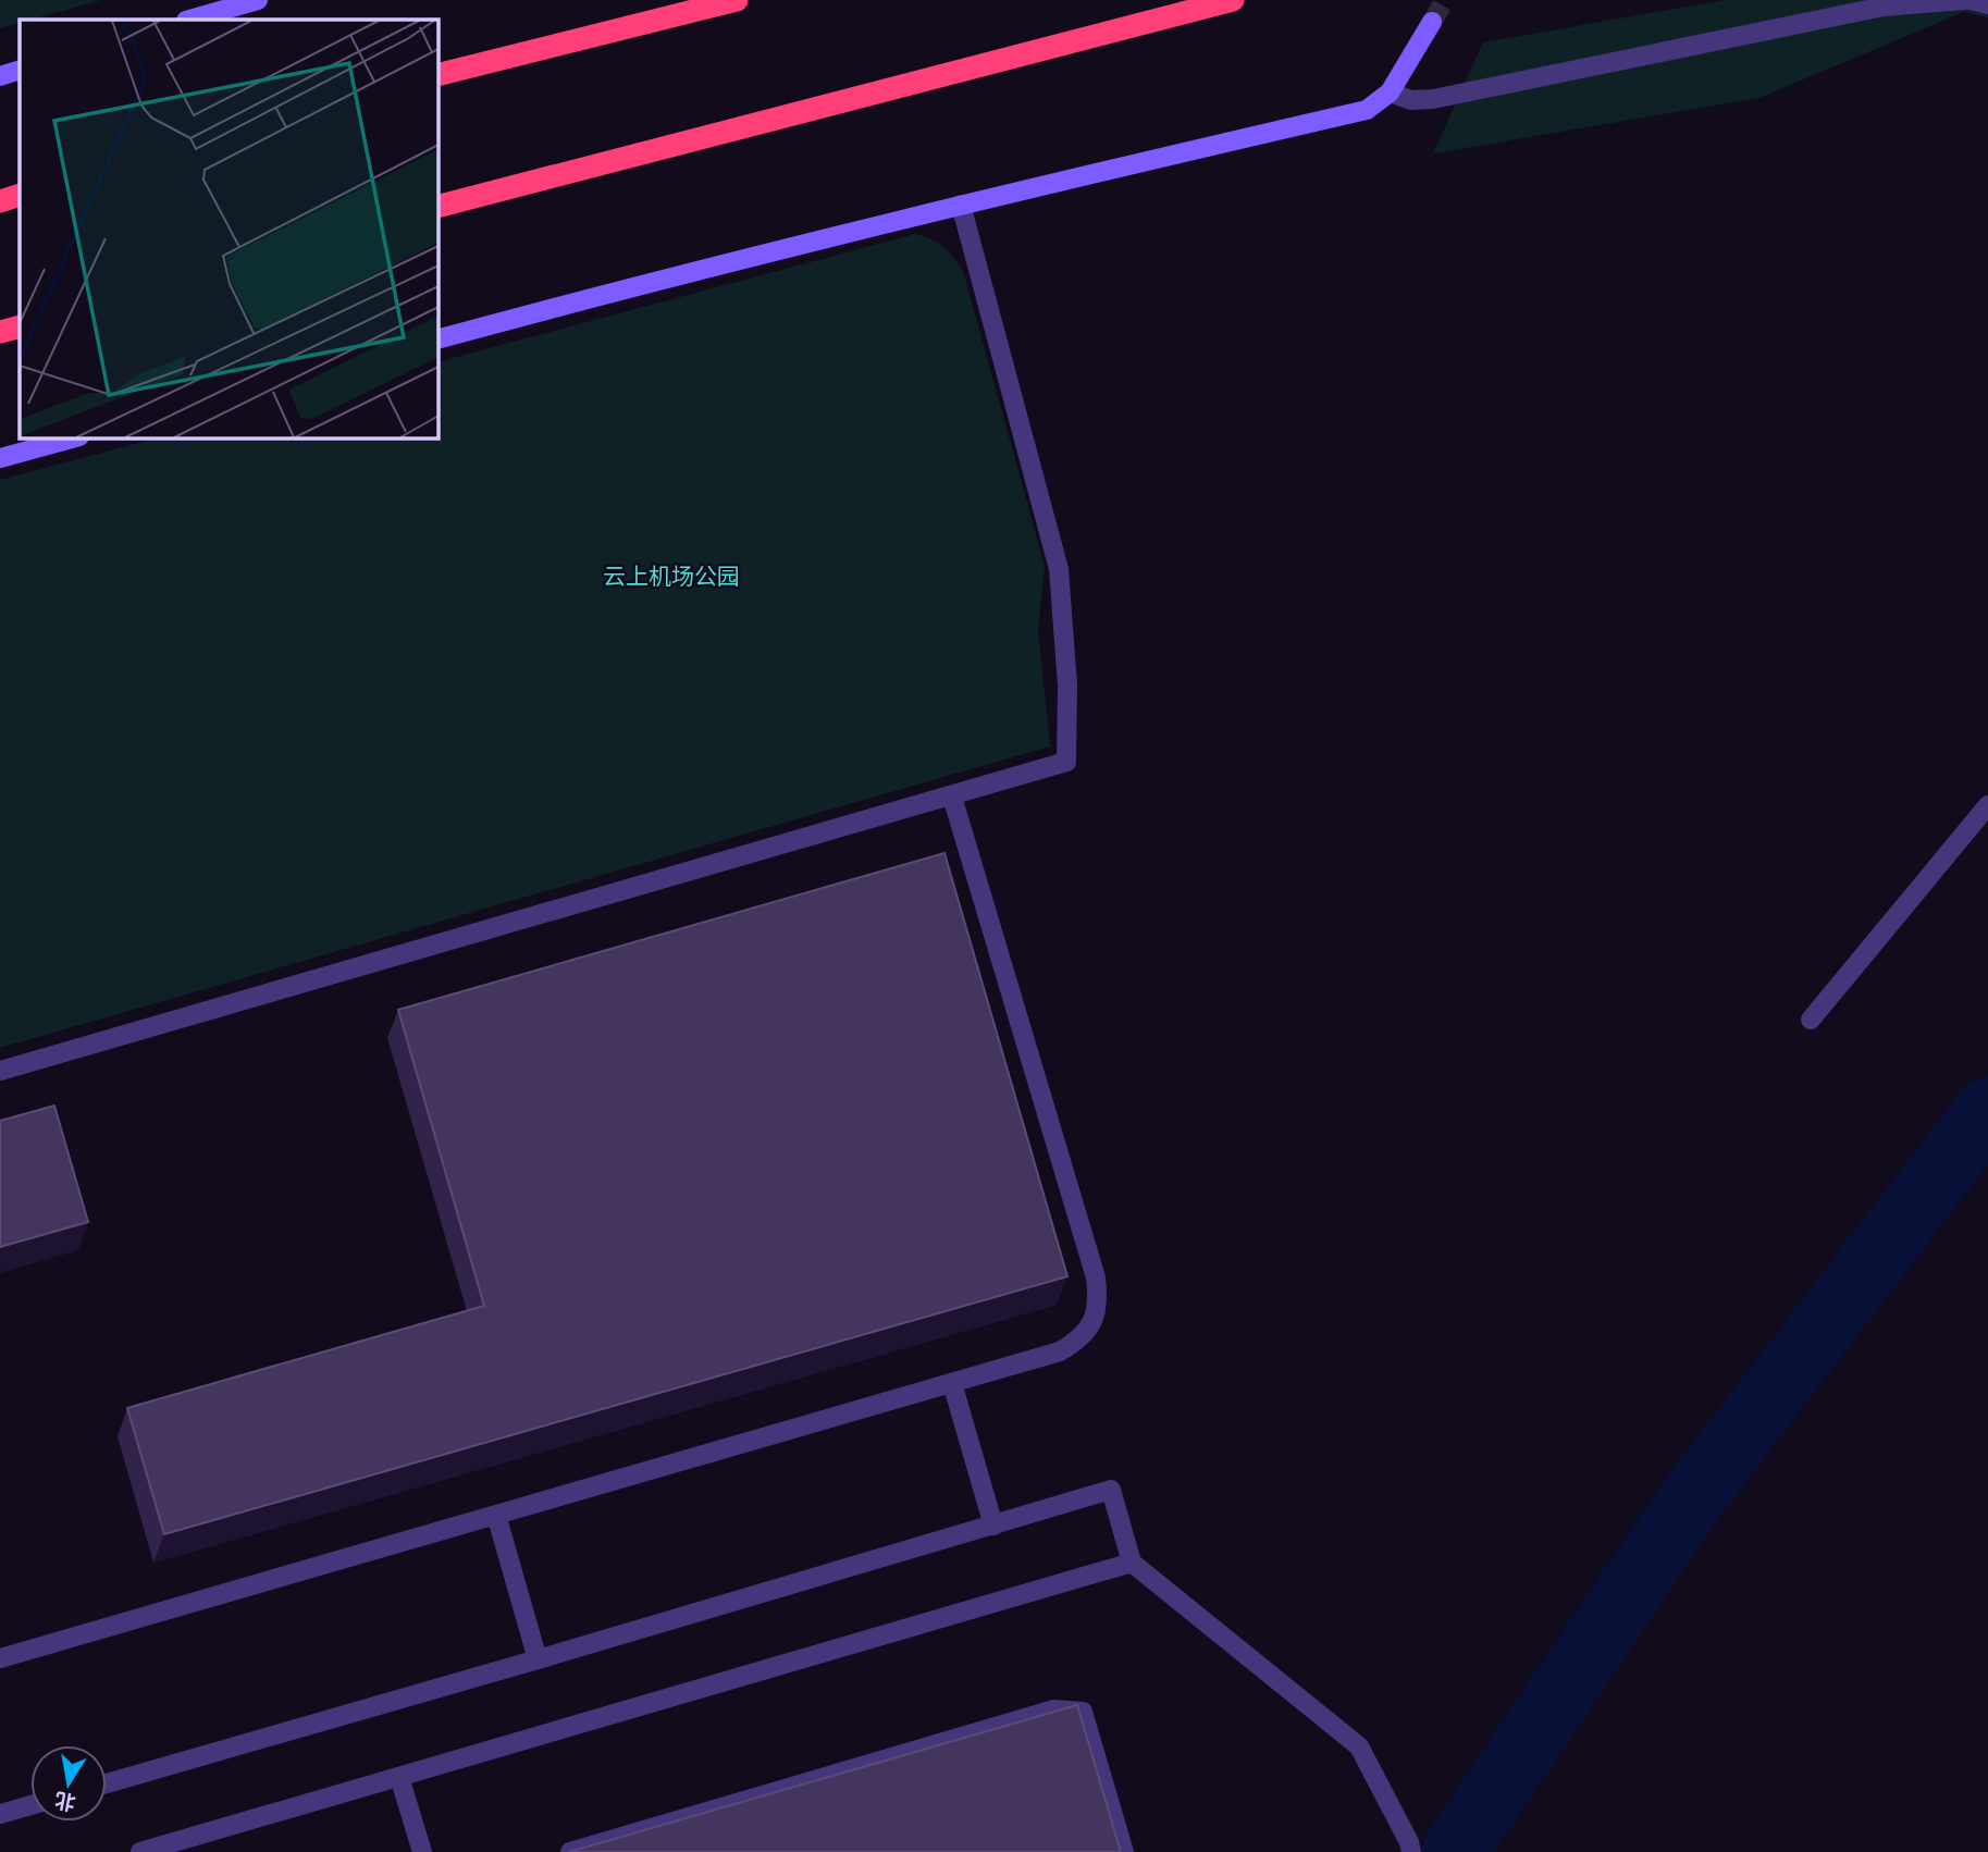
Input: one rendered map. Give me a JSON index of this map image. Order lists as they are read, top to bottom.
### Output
{
  "parks": ["云上机场公园"],
  "north": "bottom"
}
